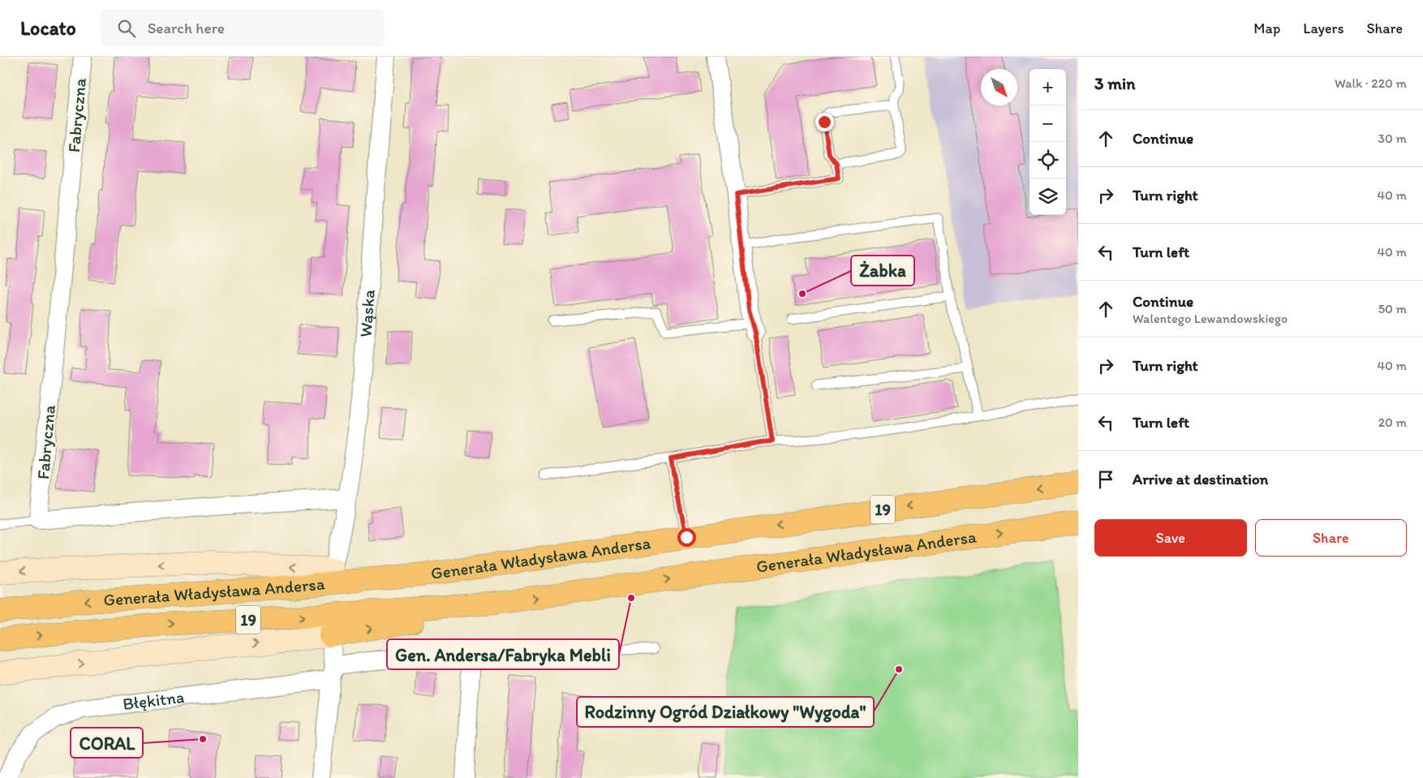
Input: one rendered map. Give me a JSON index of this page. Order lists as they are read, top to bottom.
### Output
{
  "streets": {
    "highway": ["19", "Generała Władysława Andersa"],
    "street": ["Fabryczna", "Wąska", "Błękitna"]
  },
  "places": [
    "Żabka",
    "Gen. Andersa/Fabryka Mebli",
    "Rodzinny Ogród Działkowy \"Wygoda\"",
    "CORAL"
  ],
  "north": "bottom right",
  "page": {
    "header": "Locato",
    "search": "Search here",
    "nav": ["Map", "Layers", "Share"],
    "heading": ["3 min", "Walk · 220 m"],
    "map_buttons": ["+", "−"],
    "list": [
      ["Continue", "30 m"],
      ["Turn right", "40 m"],
      ["Turn left", "40 m"],
      ["Continue", "Walentego Lewandowskiego", "50 m"],
      ["Turn right", "40 m"],
      ["Turn left", "20 m"],
      "Arrive at destination"
    ],
    "buttons": ["Save", "Share"]
  }
}
